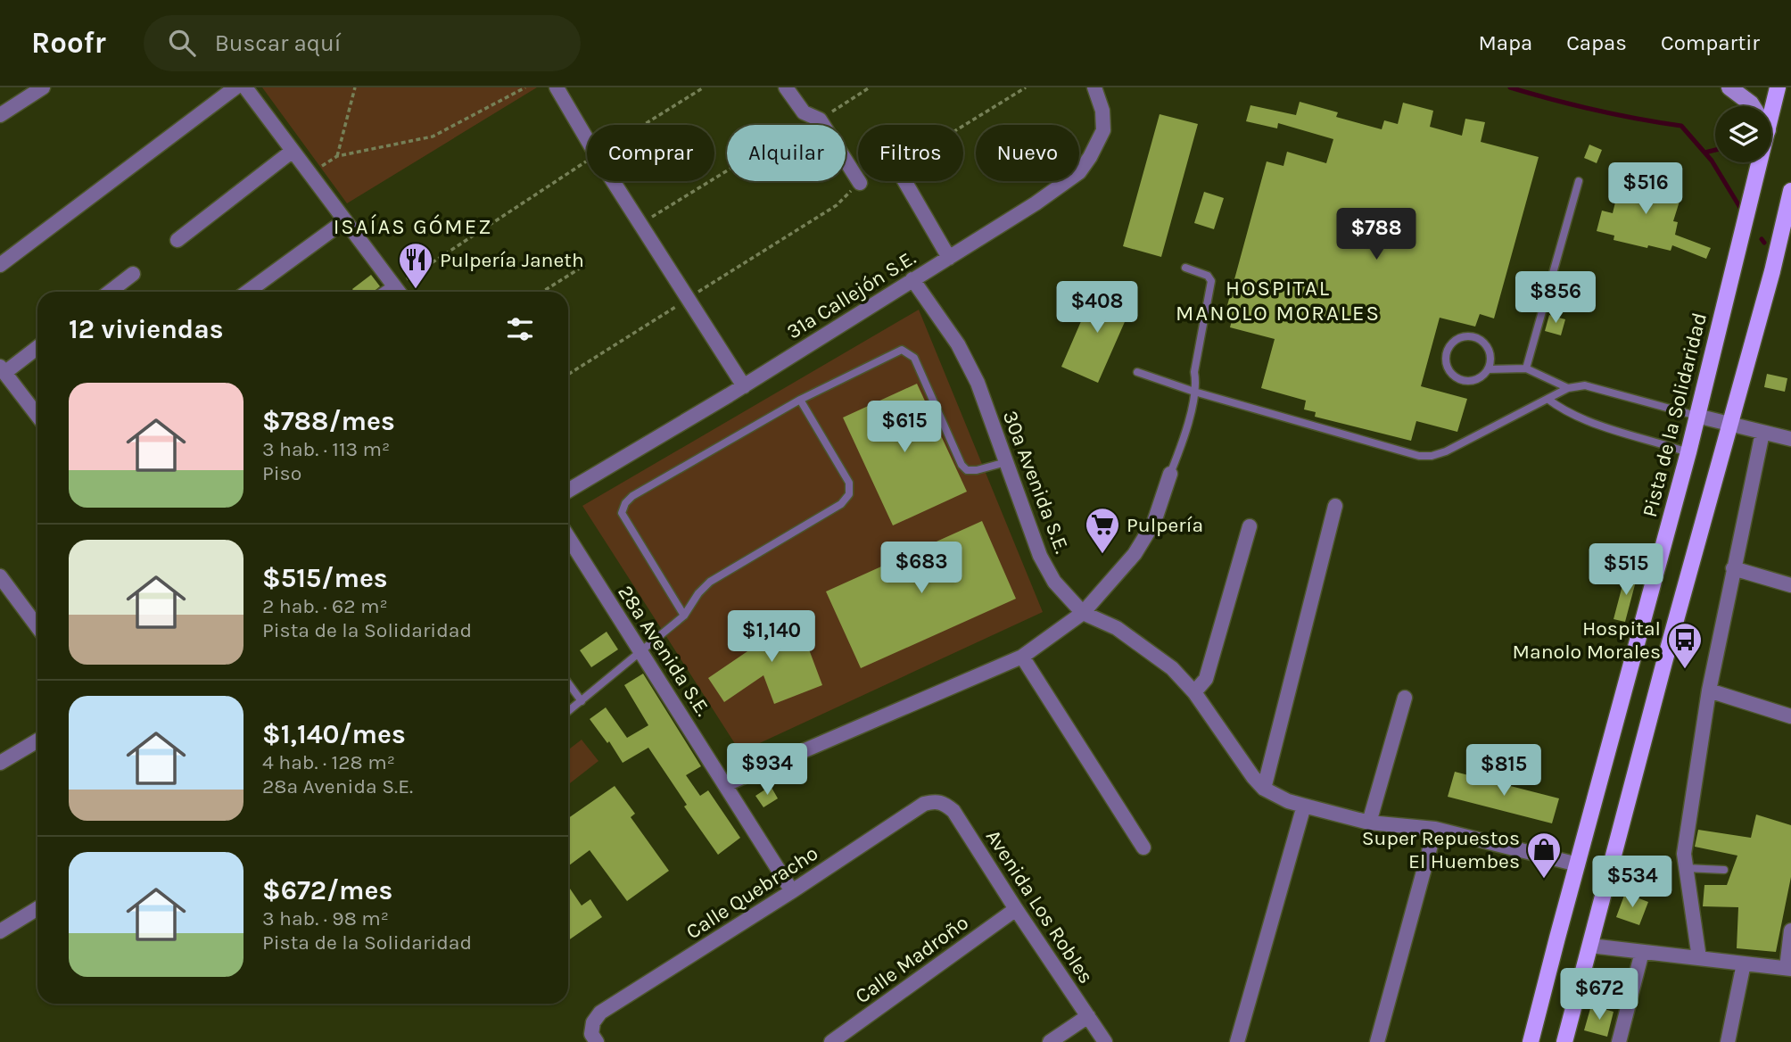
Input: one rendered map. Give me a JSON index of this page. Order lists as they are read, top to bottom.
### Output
{
  "streets": {
    "main road": ["Pista de la Solidaridad"],
    "street": [
      "31a Callejón S.E.",
      "30a Avenida S.E.",
      "28a Avenida S.E.",
      "Calle Quebracho",
      "Avenida Los Robles",
      "Calle Madroño"
    ]
  },
  "crossings": [
    ["31a Callejón S.E.", "30a Avenida S.E."],
    ["Pista de la Solidaridad", "30a Avenida S.E."],
    ["28a Avenida S.E.", "Calle Quebracho"],
    ["Calle Quebracho", "Avenida Los Robles"],
    ["Avenida Los Robles", "Calle Madroño"]
  ],
  "districts": ["ISAÍAS GÓMEZ", "HOSPITAL MANOLO MORALES"],
  "places": {
    "restaurant": ["Pulpería Janeth"],
    "supermarket": ["Pulpería"],
    "bus stop": ["Hospital Manolo Morales"],
    "shop": ["Super Repuestos El Huembes"]
  },
  "page": {
    "header": "Roofr",
    "search": "Buscar aquí",
    "nav": ["Mapa", "Capas", "Compartir"],
    "chip": [
      "Comprar",
      "Alquilar",
      "Filtros",
      "Nuevo"
    ],
    "price": [
      "$516",
      "$788",
      "$856",
      "$408",
      "$615",
      "$683",
      "$515",
      "$1,140",
      "$934",
      "$815",
      "$534",
      "$672"
    ],
    "heading": "12 viviendas",
    "list": [
      {
        "name": "$788/mes",
        "note": "3 hab. · 113 m² · Piso"
      },
      {
        "name": "$515/mes",
        "note": "2 hab. · 62 m² · Pista de la Solidaridad"
      },
      {
        "name": "$1,140/mes",
        "note": "4 hab. · 128 m² · 28a Avenida S.E."
      },
      {
        "name": "$672/mes",
        "note": "3 hab. · 98 m² · Pista de la Solidaridad"
      }
    ]
  }
}
